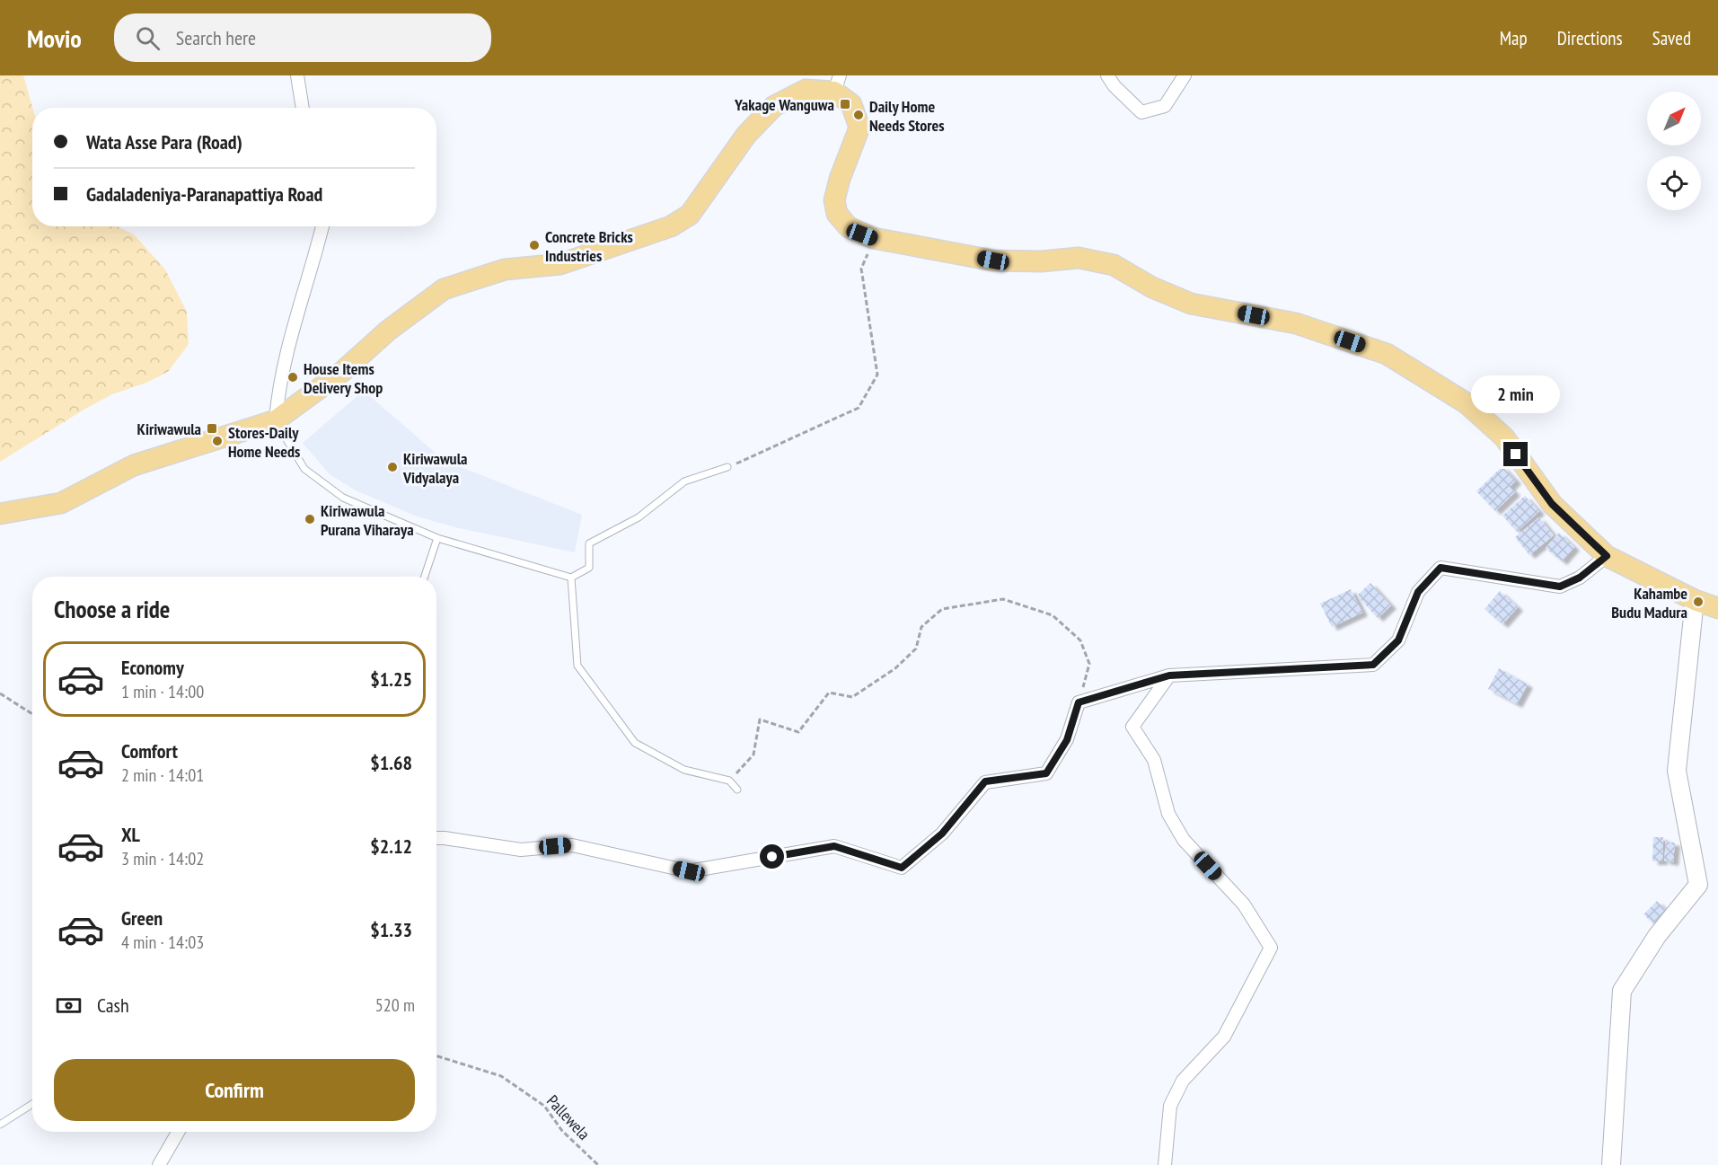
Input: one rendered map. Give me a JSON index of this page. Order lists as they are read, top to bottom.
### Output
{
  "streets": {
    "path": ["Pallewela"]
  },
  "places": {
    "transit": ["Yakage Wanguwa", "Kiriwawula"],
    "other": [
      "Daily Home Needs Stores",
      "Concrete Bricks Industries",
      "House Items Delivery Shop",
      "Stores-Daily Home Needs",
      "Kiriwawula Vidyalaya",
      "Kiriwawula Purana Viharaya",
      "Kahambe Budu Madura"
    ]
  },
  "north": "top right",
  "page": {
    "header": "Movio",
    "search": "Search here",
    "nav": ["Map", "Directions", "Saved"],
    "banner": ["Wata Asse Para (Road)", "Gadaladeniya-Paranapattiya Road"],
    "bubble": "2 min",
    "heading": "Choose a ride",
    "list": [
      {
        "name": "Economy",
        "note": "1 min · 14:00",
        "value": "$1.25"
      },
      {
        "name": "Comfort",
        "note": "2 min · 14:01",
        "value": "$1.68"
      },
      {
        "name": "XL",
        "note": "3 min · 14:02",
        "value": "$2.12"
      },
      {
        "name": "Green",
        "note": "4 min · 14:03",
        "value": "$1.33"
      }
    ],
    "pay": ["Cash", "520 m"],
    "buttons": "Confirm"
  }
}
